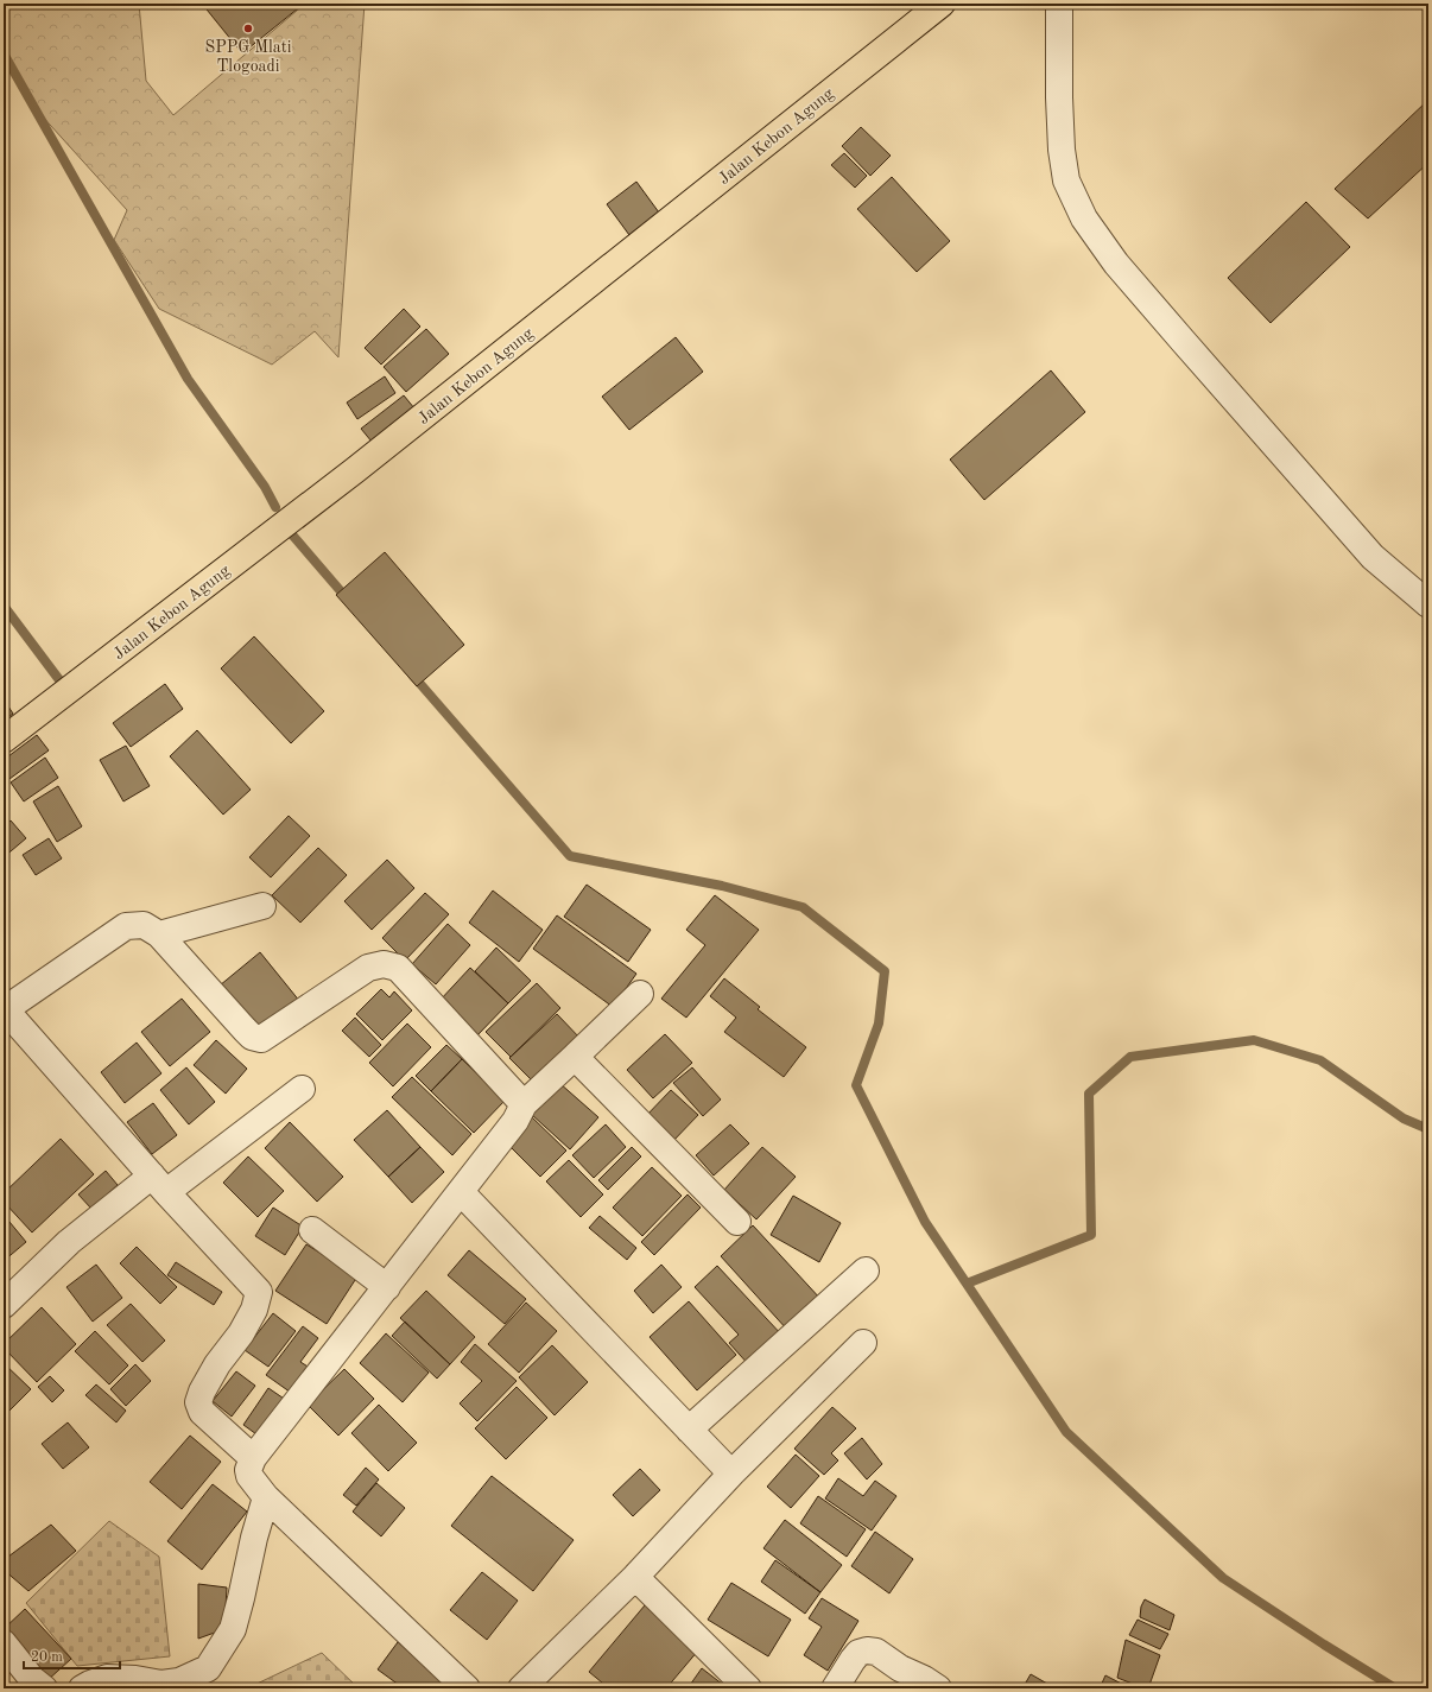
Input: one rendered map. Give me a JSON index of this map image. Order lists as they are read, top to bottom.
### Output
{
  "streets": {
    "main road": ["Jalan Kebon Agung"]
  },
  "places": ["SPPG Mlati Tlogoadi"],
  "scale_bar": "20 m"
}
